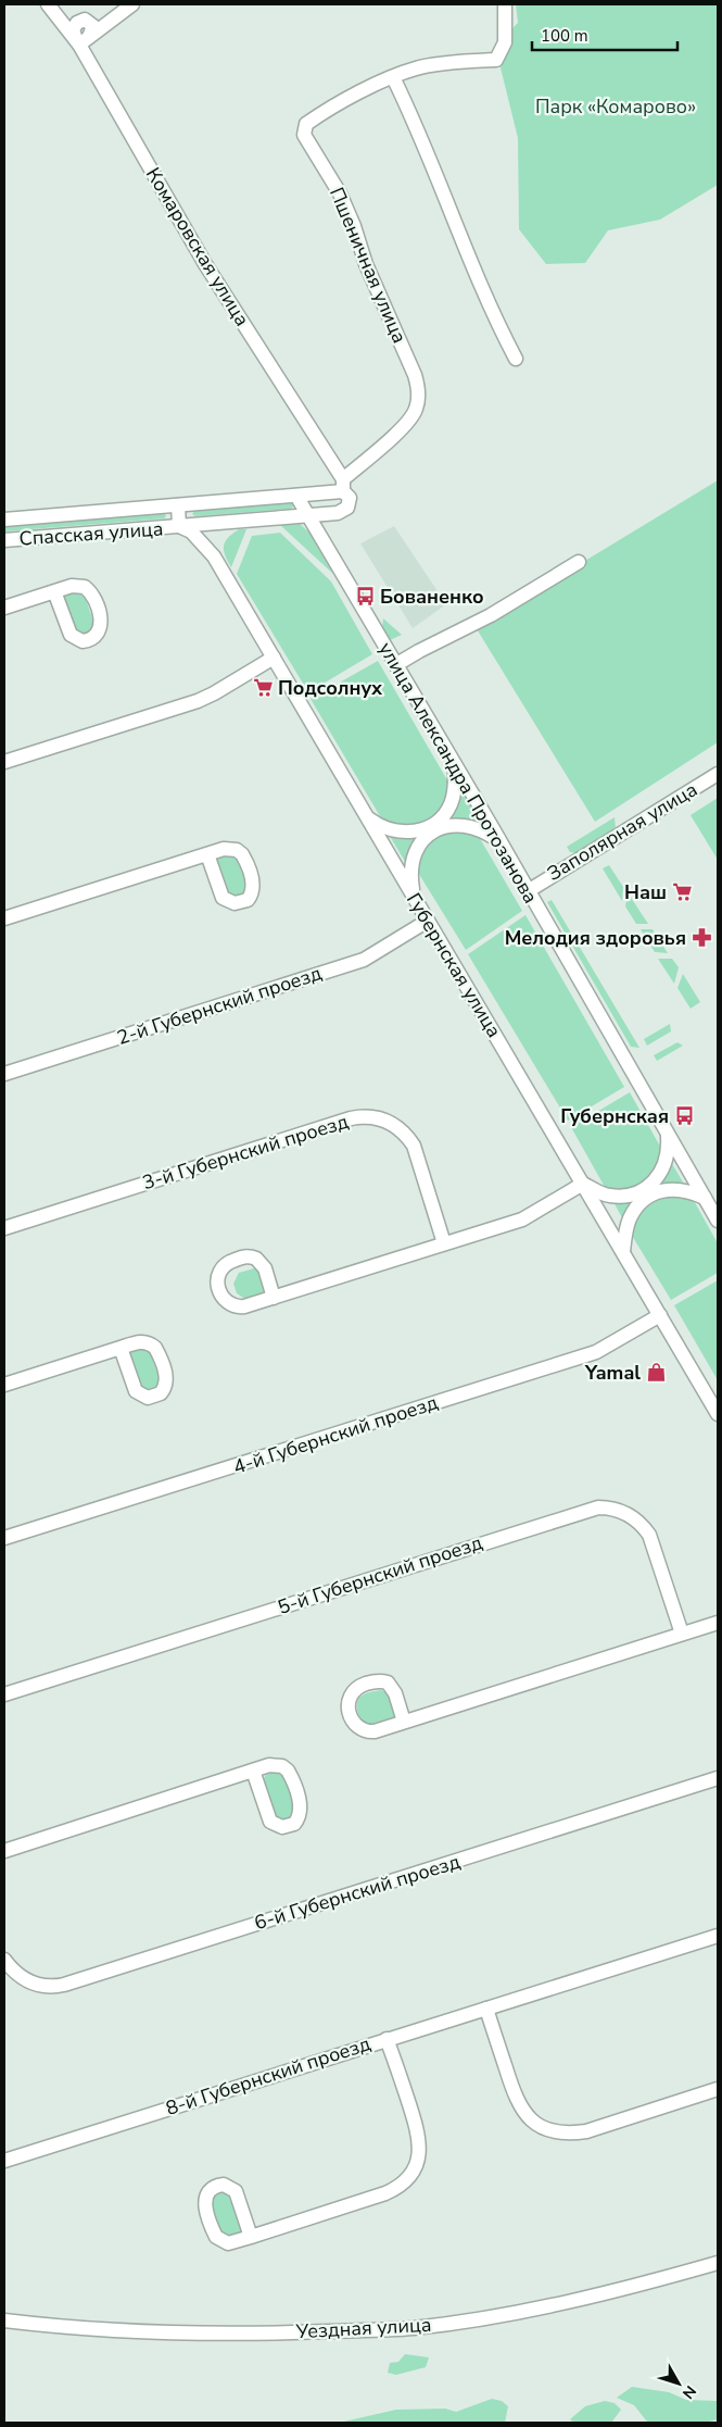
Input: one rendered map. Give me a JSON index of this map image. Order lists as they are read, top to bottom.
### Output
{
  "streets": {
    "street": [
      "Комаровская улица",
      "Пшеничная улица",
      "Спасская улица",
      "улица Александра Протозанова",
      "Заполярная улица",
      "Губернская улица",
      "2-й Губернский проезд",
      "3-й Губернский проезд",
      "4-й Губернский проезд",
      "5-й Губернский проезд",
      "6-й Губернский проезд",
      "8-й Губернский проезд",
      "Уездная улица"
    ]
  },
  "crossings": [
    ["Комаровская улица", "Пшеничная улица"],
    ["Комаровская улица", "Спасская улица"],
    ["Пшеничная улица", "Спасская улица"],
    ["Спасская улица", "улица Александра Протозанова"],
    ["Спасская улица", "Губернская улица"],
    ["улица Александра Протозанова", "Заполярная улица"],
    ["Губернская улица", "2-й Губернский проезд"],
    ["Губернская улица", "4-й Губернский проезд"]
  ],
  "parks": ["Парк «Комарово»"],
  "places": {
    "bus stop": ["Бованенко", "Губернская"],
    "supermarket": ["Подсолнух", "Наш"],
    "pharmacy": ["Мелодия здоровья"],
    "shop": ["Yamal"]
  },
  "scale_bar": "100 m",
  "north": "bottom right"
}
